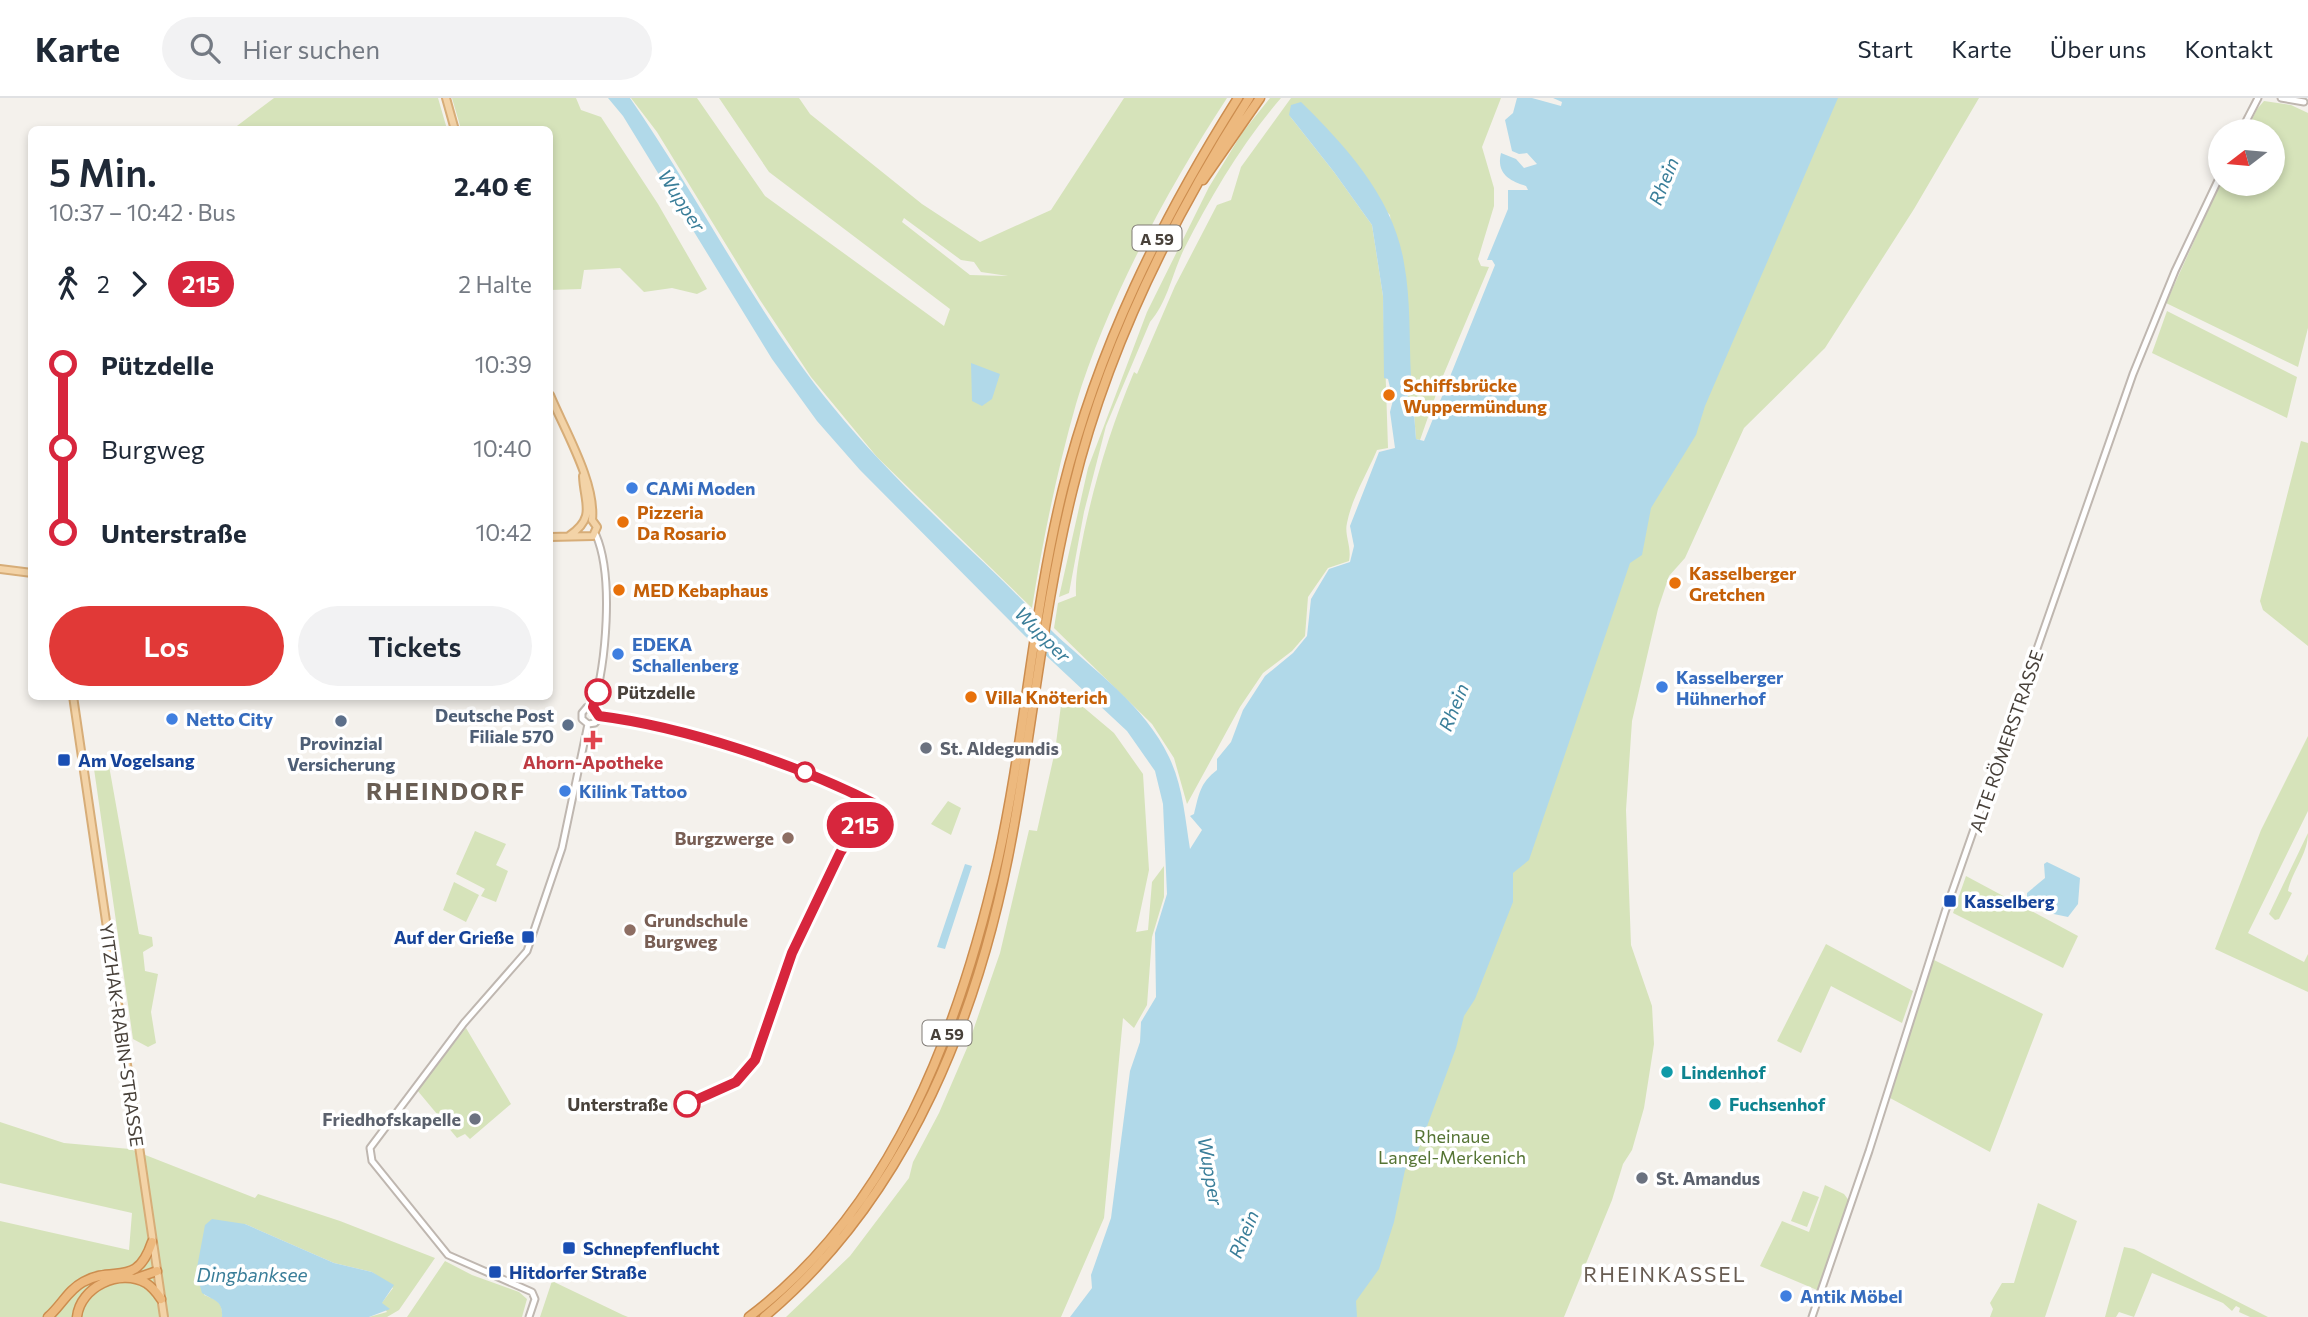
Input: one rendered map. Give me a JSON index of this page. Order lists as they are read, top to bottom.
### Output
{
  "streets": {
    "highway": ["A 59"],
    "main road": ["YITZHAK-RABIN-STRASSE"],
    "street": ["ALTE RÖMERSTRASSE"]
  },
  "districts": ["RHEINDORF", "RHEINKASSEL"],
  "water": ["Rhein", "Wupper", "Dingbanksee"],
  "parks": ["Rheinaue Langel-Merkenich"],
  "places": {
    "other": [
      "Schiffsbrücke Wuppermündung",
      "CAMi Moden",
      "Pizzeria Da Rosario",
      "Kasselberger Gretchen",
      "MED Kebaphaus",
      "EDEKA Schallenberg",
      "Kasselberger Hühnerhof",
      "Pützdelle",
      "Villa Knöterich",
      "Netto City",
      "Provinzial Versicherung",
      "Deutsche Post Filiale 570",
      "St. Aldegundis",
      "Kilink Tattoo",
      "Burgzwerge",
      "Grundschule Burgweg",
      "Lindenhof",
      "Unterstraße",
      "Fuchsenhof",
      "Friedhofskapelle",
      "St. Amandus",
      "Antik Möbel"
    ],
    "health": ["Ahorn-Apotheke"],
    "transit": [
      "Am Vogelsang",
      "Kasselberg",
      "Auf der Grieße",
      "Schnepfenflucht",
      "Hitdorfer Straße"
    ]
  },
  "lines": ["bus line 215"],
  "north": "left",
  "page": {
    "header": "Karte",
    "search": "Hier suchen",
    "nav": [
      "Start",
      "Karte",
      "Über uns",
      "Kontakt"
    ],
    "on_map": "215",
    "heading": ["5 Min.", "10:37 – 10:42 · Bus", "2.40 €"],
    "legs": ["2", "215", "2 Halte"],
    "list": [
      {
        "name": "Pützdelle",
        "value": "10:39"
      },
      {
        "name": "Burgweg",
        "value": "10:40"
      },
      {
        "name": "Unterstraße",
        "value": "10:42"
      }
    ],
    "buttons": ["Los", "Tickets"]
  }
}
